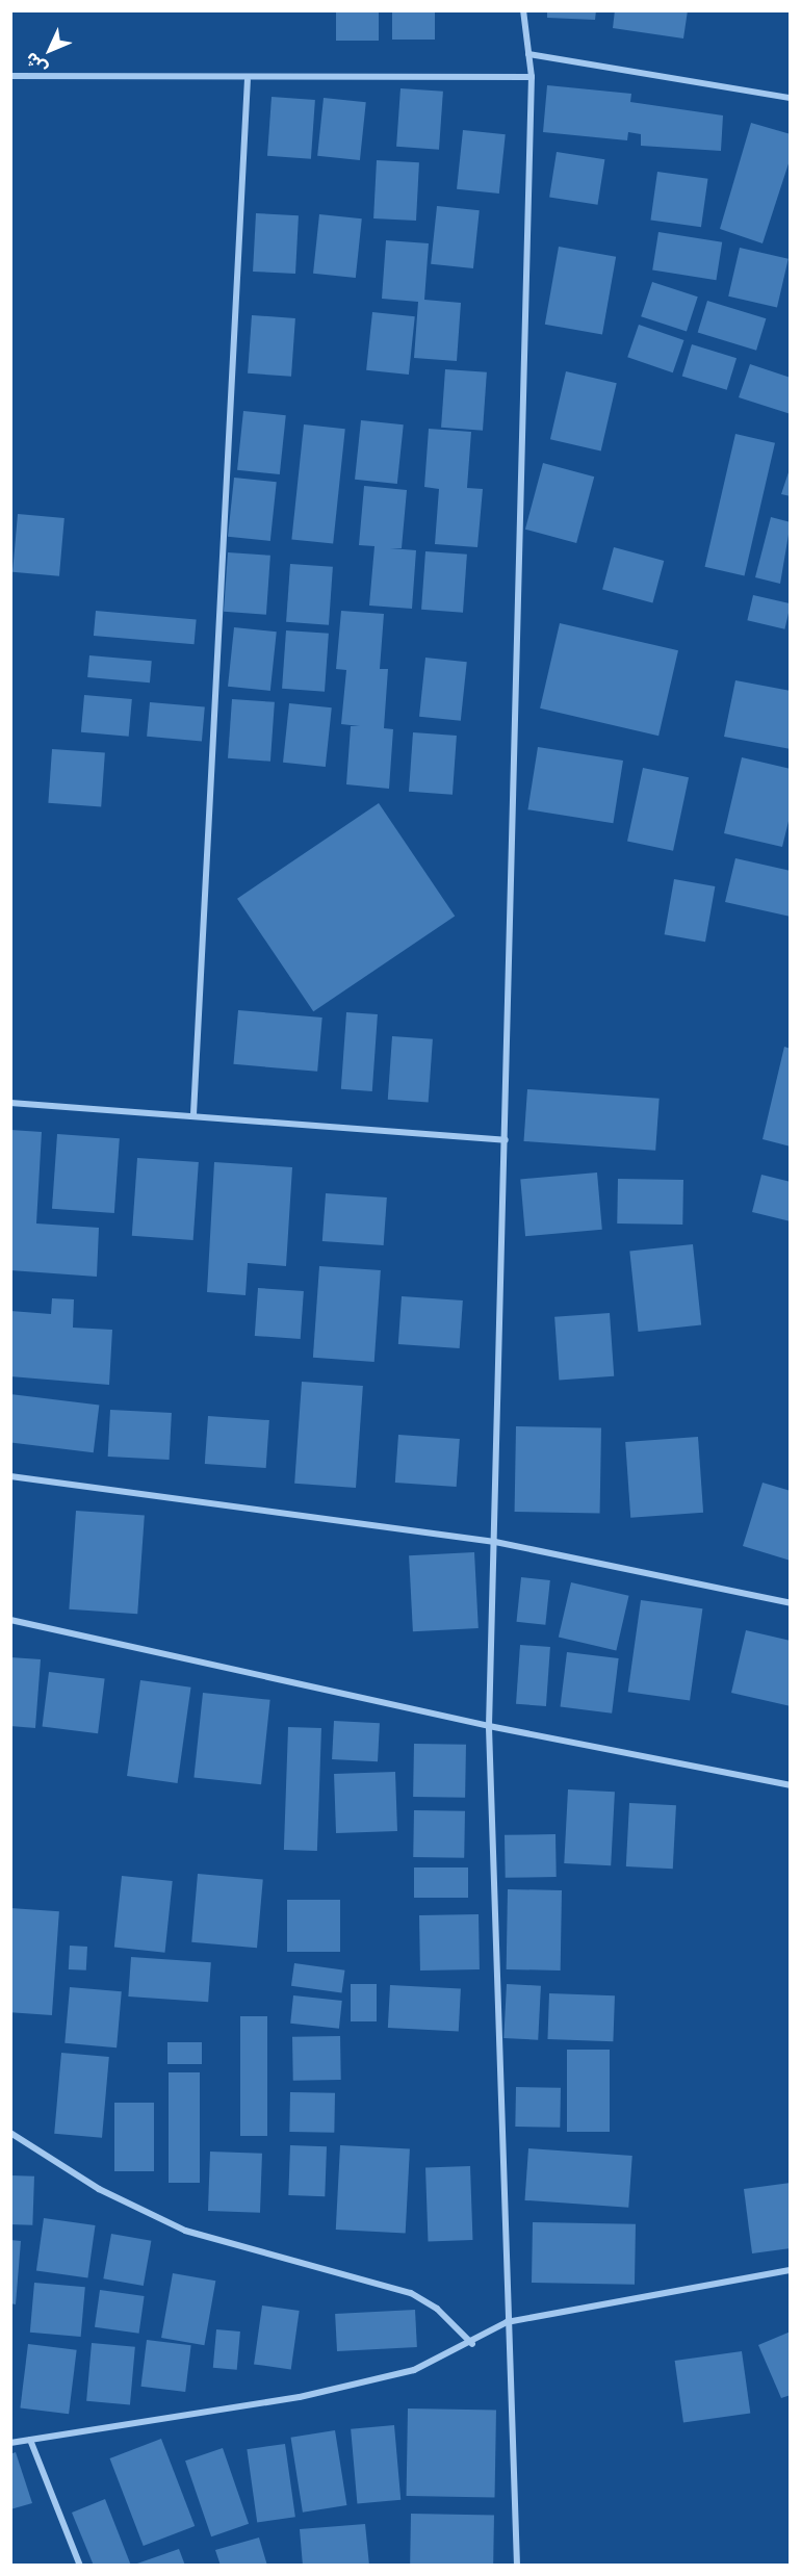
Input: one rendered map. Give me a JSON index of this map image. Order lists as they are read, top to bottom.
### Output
{
  "north": "bottom left"
}
